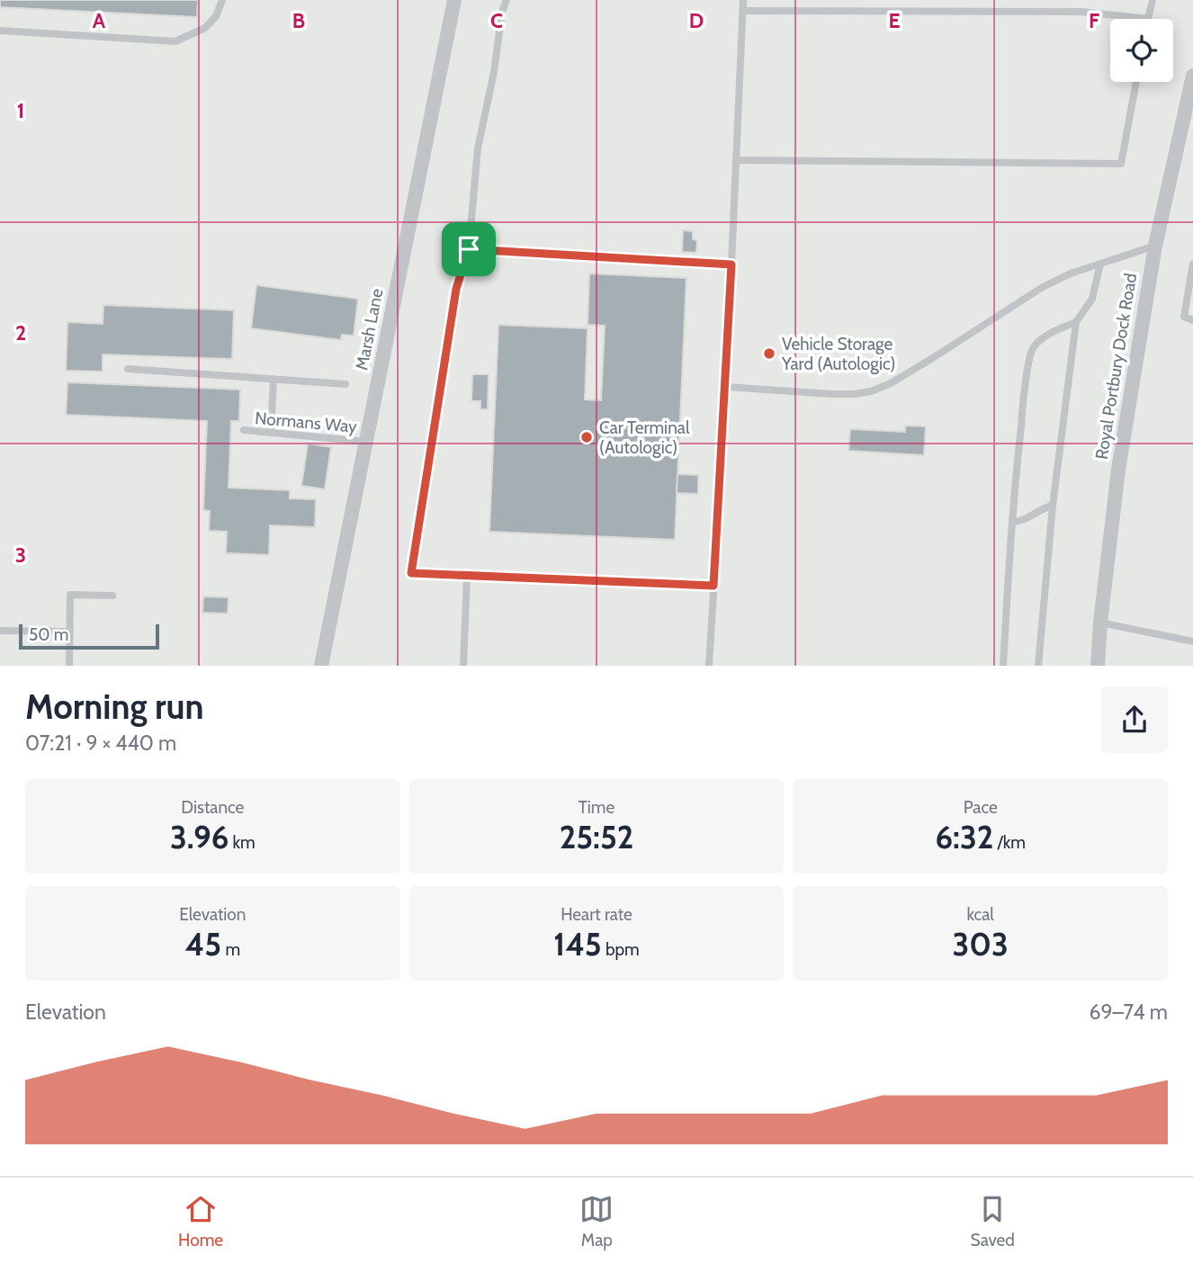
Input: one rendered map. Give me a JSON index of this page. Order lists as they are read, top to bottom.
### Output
{
  "streets": {
    "street": ["Marsh Lane", "Royal Portbury Dock Road"],
    "lane": ["Normans Way"]
  },
  "crossings": [
    ["Marsh Lane", "Normans Way"]
  ],
  "places": ["Vehicle Storage Yard (Autologic)", "Car Terminal (Autologic)"],
  "scale_bar": "50 m",
  "page": {
    "scale": "50 m",
    "heading": ["Morning run", "07:21 · 9 × 440 m"],
    "stats": [
      ["Distance", "3.96 km"],
      ["Time", "25:52"],
      ["Pace", "6:32 /km"],
      ["Elevation", "45 m"],
      ["Heart rate", "145 bpm"],
      ["kcal", "303"]
    ],
    "chart": ["Elevation", "69–74 m"],
    "tabs": ["Home", "Map", "Saved"]
  },
  "grid": {
    "columns": [
      "A",
      "B",
      "C",
      "D",
      "E",
      "F"
    ],
    "rows": ["1", "2", "3"]
  }
}
